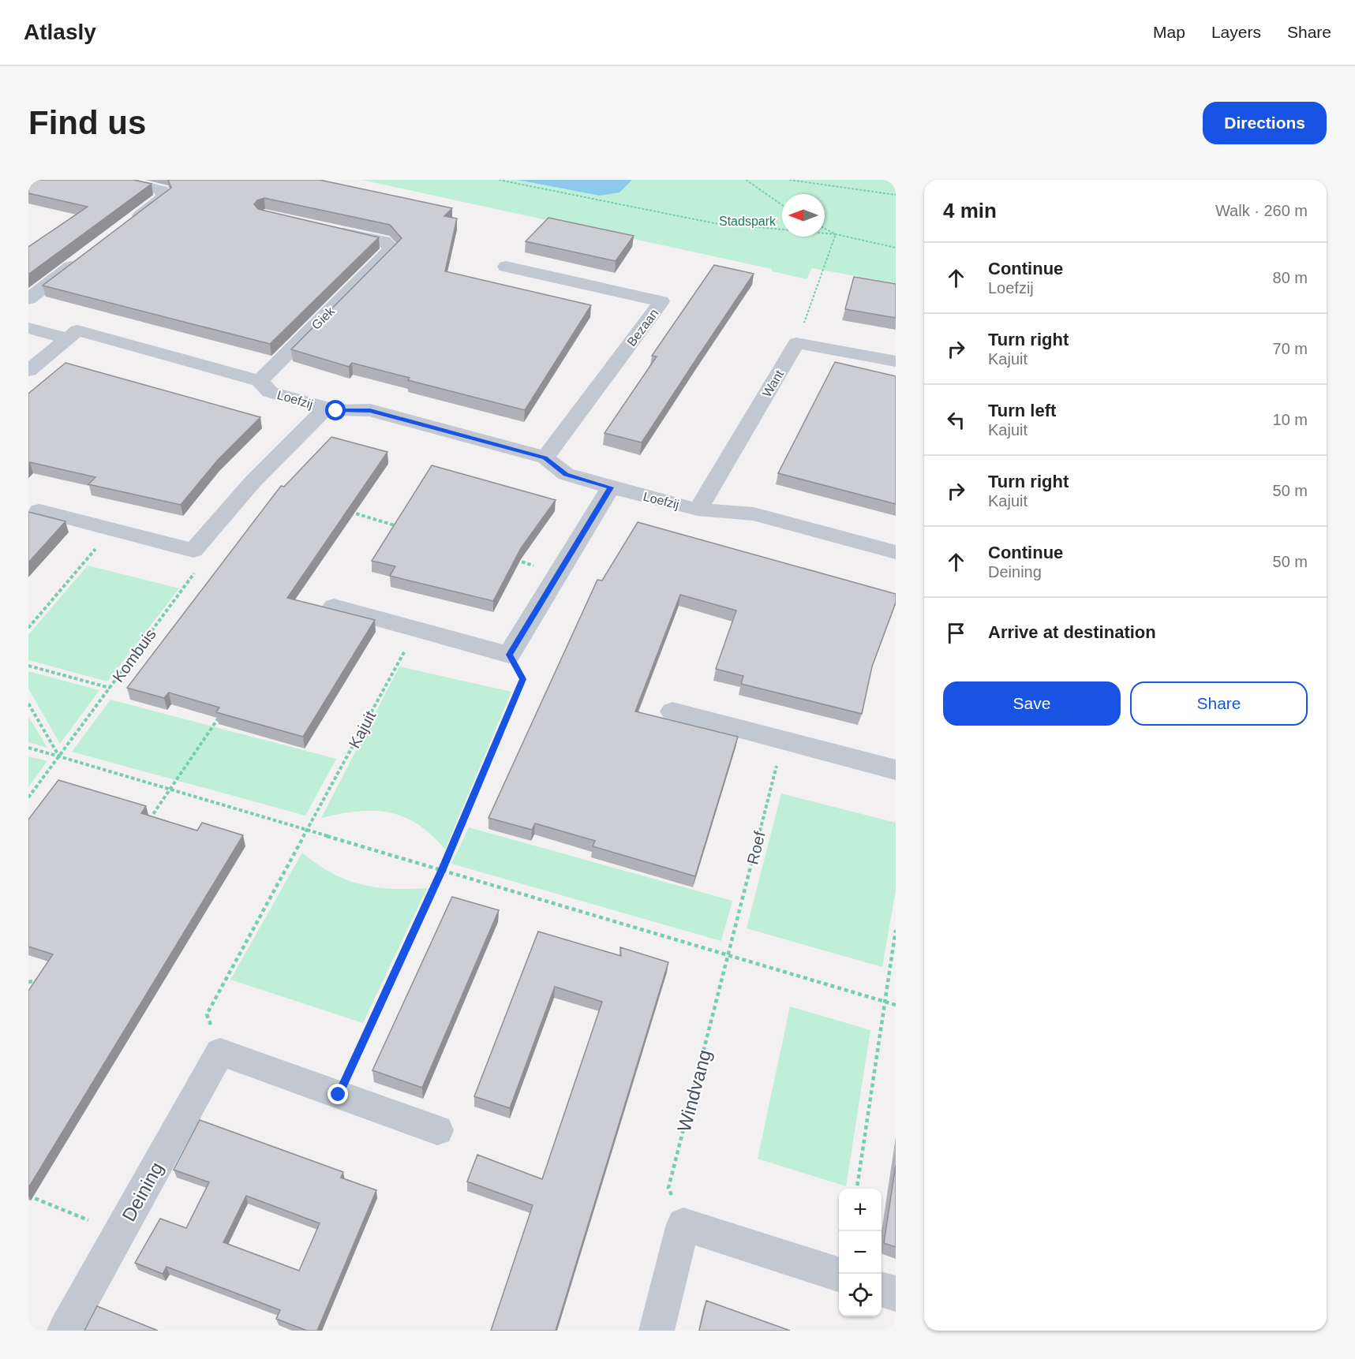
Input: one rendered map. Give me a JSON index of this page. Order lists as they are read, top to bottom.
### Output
{
  "streets": {
    "street": [
      "Giek",
      "Bezaan",
      "Want",
      "Loefzij",
      "Deining"
    ],
    "path": [
      "Kombuis",
      "Kajuit",
      "Roef",
      "Windvang"
    ]
  },
  "crossings": [
    ["Giek", "Loefzij"],
    ["Bezaan", "Loefzij"],
    ["Want", "Loefzij"],
    ["Roef", "Windvang"]
  ],
  "parks": ["Stadspark"],
  "north": "left",
  "page": {
    "header": "Atlasly",
    "nav": ["Map", "Layers", "Share"],
    "buttons": [
      "Directions",
      ["Save", "Share"]
    ],
    "title": "Find us",
    "heading": ["4 min", "Walk · 260 m"],
    "list": [
      ["Continue", "Loefzij", "80 m"],
      ["Turn right", "Kajuit", "70 m"],
      ["Turn left", "Kajuit", "10 m"],
      ["Turn right", "Kajuit", "50 m"],
      ["Continue", "Deining", "50 m"],
      "Arrive at destination"
    ],
    "map_buttons": ["+", "−"]
  }
}
